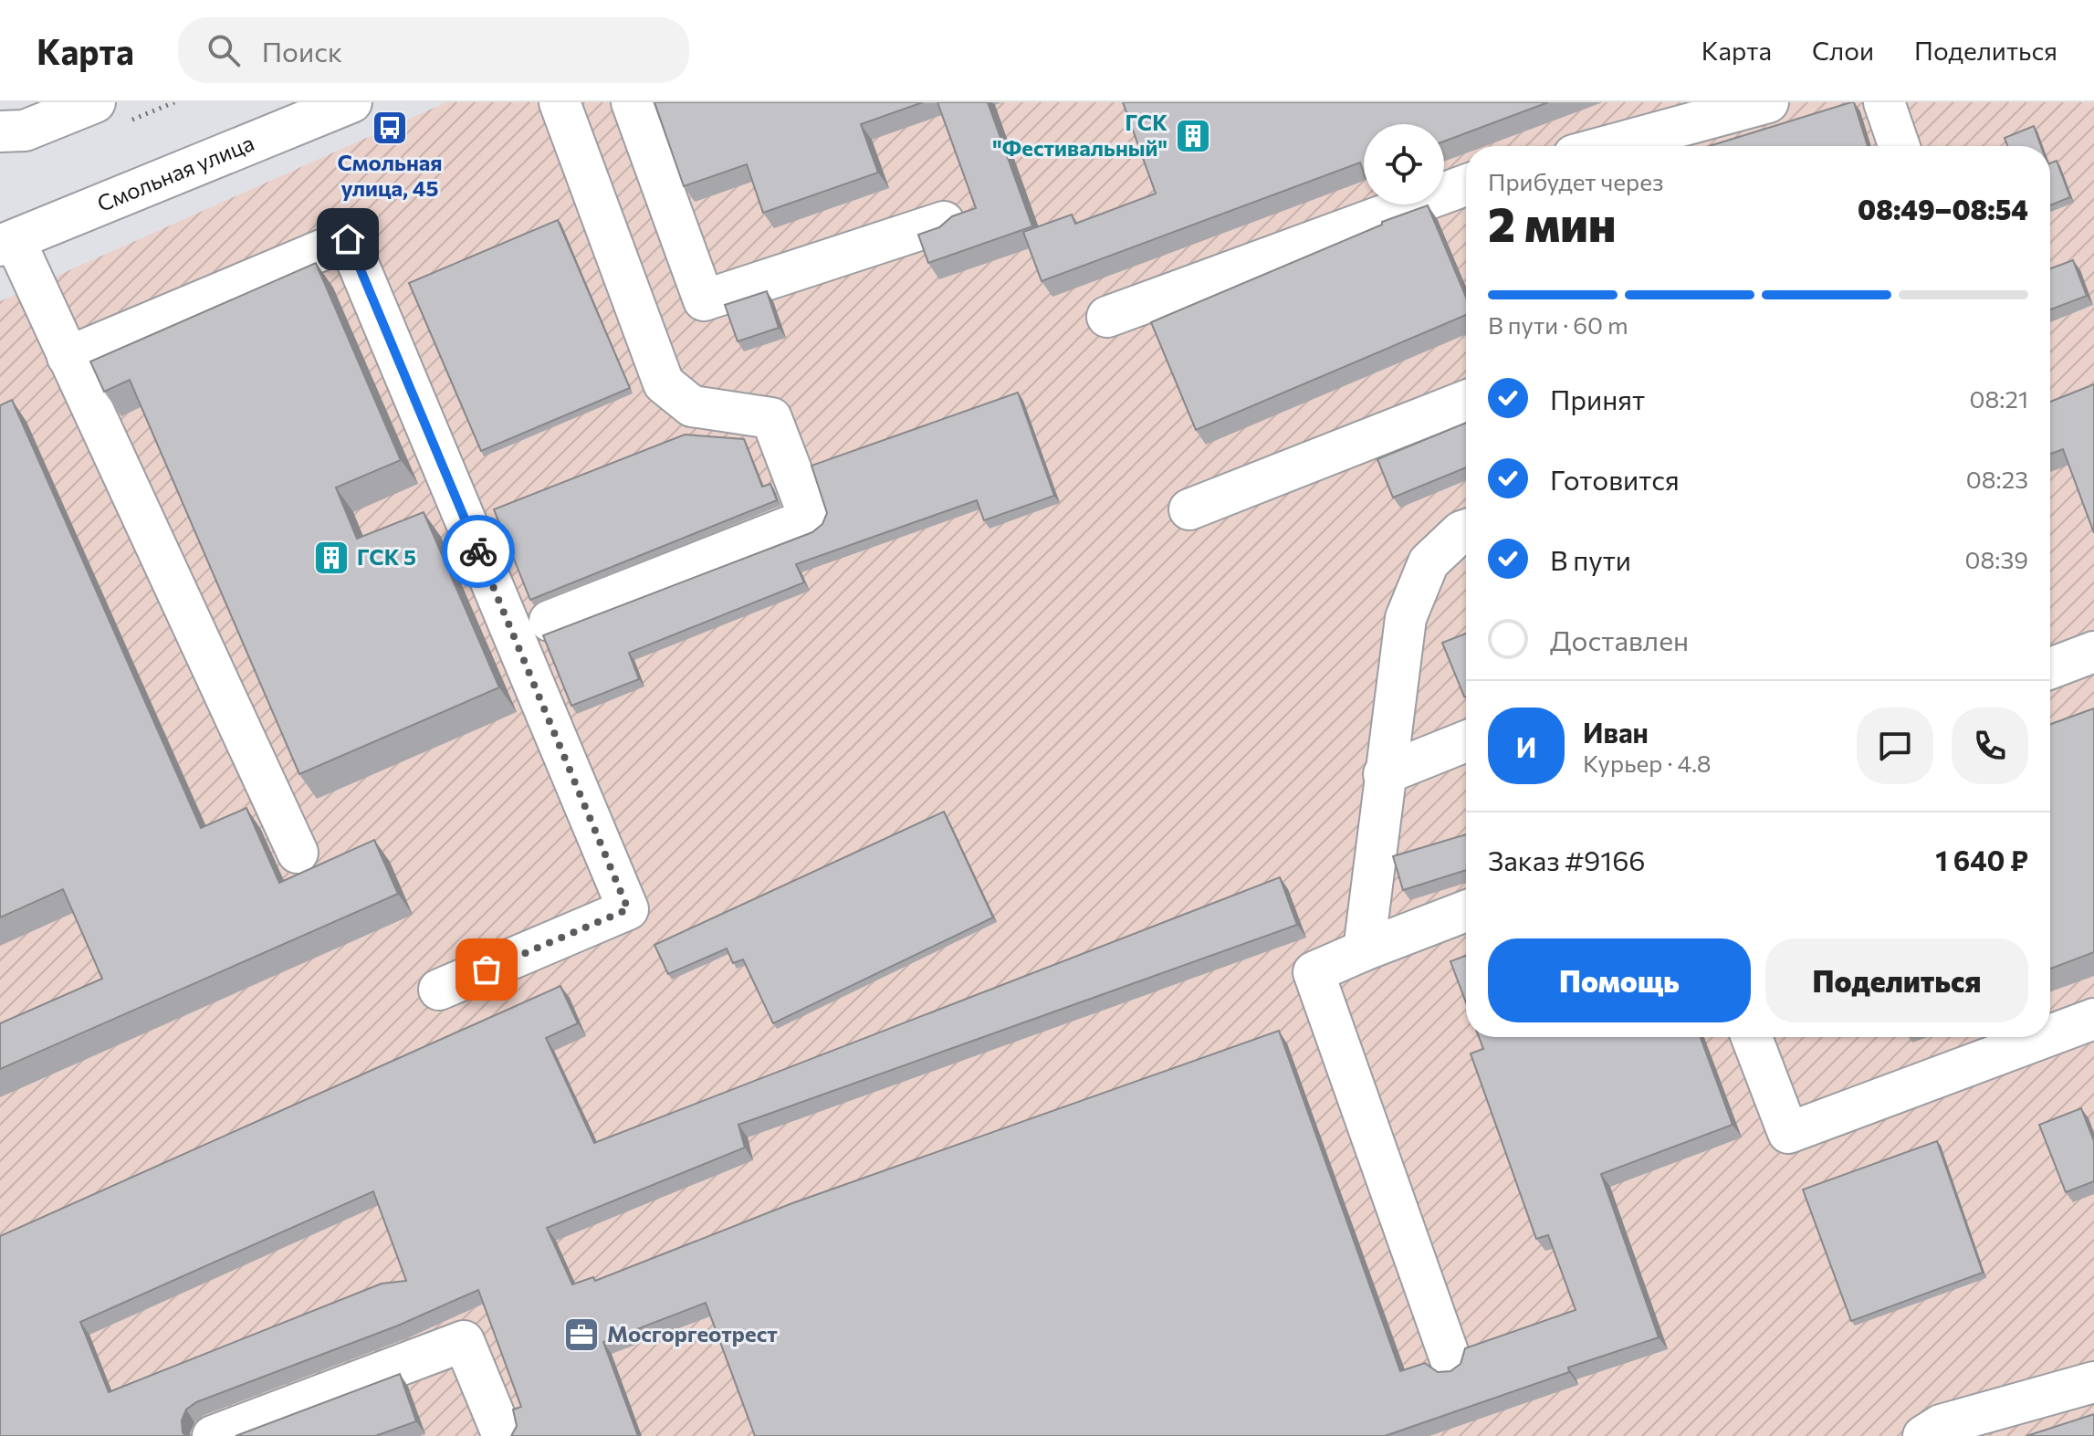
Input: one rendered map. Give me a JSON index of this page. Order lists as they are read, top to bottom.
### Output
{
  "streets": {
    "street": ["Смольная улица"]
  },
  "places": {
    "bus stop": ["Смольная улица, 45"],
    "building": ["ГСК \"Фестивальный\"", "ГСК 5"],
    "office": ["Мосгоргеотрест"]
  },
  "page": {
    "header": "Карта",
    "search": "Поиск",
    "nav": ["Карта", "Слои", "Поделиться"],
    "heading": ["2 мин", "Прибудет через", "08:49–08:54"],
    "panel": [
      "Иван",
      "Курьер · 4.8",
      "Заказ #9166",
      "1 640 ₽"
    ],
    "bar": "В пути · 60 m",
    "list": [
      ["Принят", "08:21"],
      ["Готовится", "08:23"],
      ["В пути", "08:39"],
      "Доставлен"
    ],
    "round": "И",
    "buttons": ["Помощь", "Поделиться"]
  }
}
